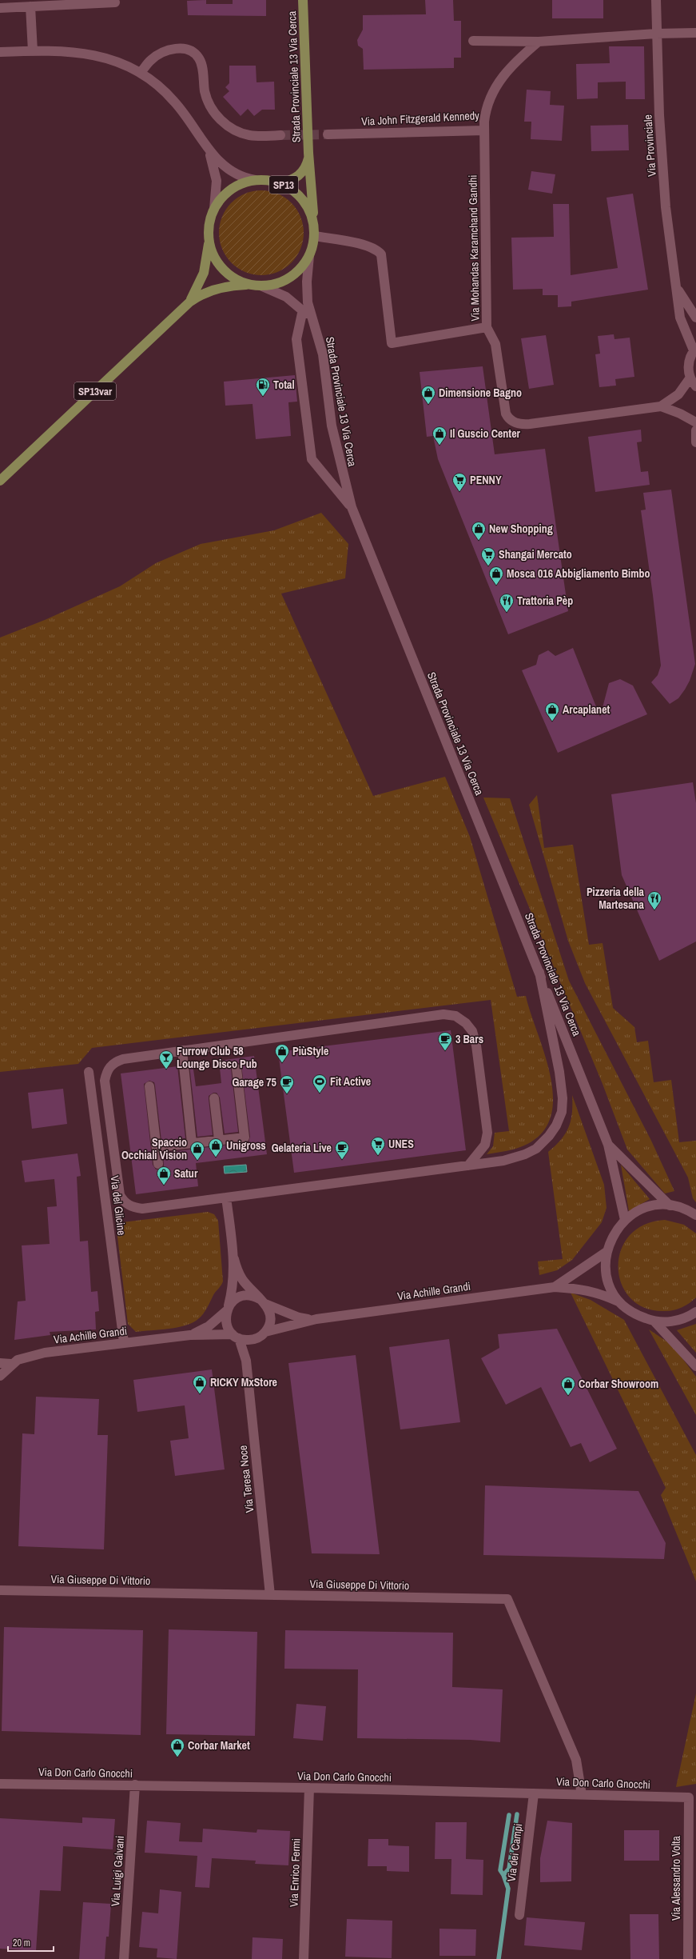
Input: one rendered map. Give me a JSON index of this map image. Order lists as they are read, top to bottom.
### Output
{
  "streets": {
    "main road": ["Strada Provinciale 13 Via Cerca", "SP13", "SP13var"],
    "street": [
      "Via John Fitzgerald Kennedy",
      "Via Provinciale",
      "Via Mohandas Karamchand Gandhi",
      "Via del Glicine",
      "Via Achille Grandi",
      "Via Teresa Noce",
      "Via Giuseppe Di Vittorio",
      "Via Don Carlo Gnocchi",
      "Via dei Campi",
      "Via Luigi Galvani",
      "Via Enrico Fermi",
      "Via Alessandro Volta"
    ]
  },
  "crossings": [
    ["Strada Provinciale 13 Via Cerca", "SP13var"],
    ["Strada Provinciale 13 Via Cerca", "Via Achille Grandi"],
    ["Via John Fitzgerald Kennedy", "Via Mohandas Karamchand Gandhi"],
    ["Via del Glicine", "Via Achille Grandi"],
    ["Via Teresa Noce", "Via Giuseppe Di Vittorio"],
    ["Via Giuseppe Di Vittorio", "Via Don Carlo Gnocchi"],
    ["Via Don Carlo Gnocchi", "Via dei Campi"],
    ["Via Don Carlo Gnocchi", "Via Luigi Galvani"],
    ["Via Don Carlo Gnocchi", "Via Enrico Fermi"],
    ["Via Don Carlo Gnocchi", "Via Alessandro Volta"]
  ],
  "places": {
    "fuel station": ["Total"],
    "shop": [
      "Dimensione Bagno",
      "Il Guscio Center",
      "New Shopping",
      "Mosca 016 Abbigliamento Bimbo",
      "Arcaplanet",
      "PiùStyle",
      "Unigross",
      "Spaccio Occhiali Vision",
      "Satur",
      "RICKY MxStore",
      "Corbar Showroom",
      "Corbar Market"
    ],
    "supermarket": ["PENNY", "Shangai Mercato", "UNES"],
    "restaurant": ["Trattoria Pèp", "Pizzeria della Martesana"],
    "cafe": ["3 Bars", "Garage 75", "Gelateria Live"],
    "bar": ["Furrow Club 58 Lounge Disco Pub"],
    "sports": ["Fit Active"]
  },
  "scale_bar": "20 m"
}
